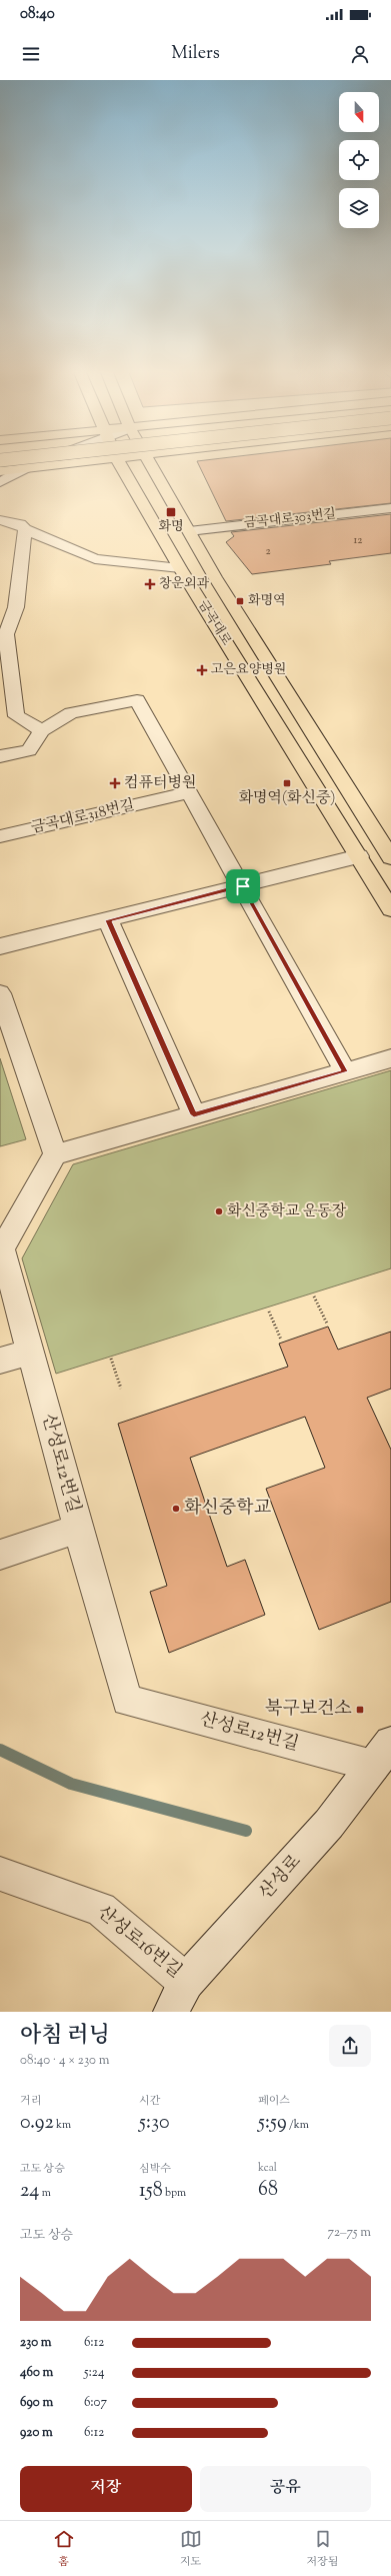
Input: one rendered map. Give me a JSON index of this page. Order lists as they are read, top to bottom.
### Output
{
  "streets": {
    "main road": ["금곡대로"],
    "street": [
      "금곡대로303번길",
      "금곡대로318번길",
      "산성로12번길",
      "산성로",
      "산성로16번길"
    ]
  },
  "crossings": [
    ["금곡대로303번길", "금곡대로"],
    ["산성로12번길", "산성로"],
    ["산성로", "산성로16번길"]
  ],
  "places": {
    "transit": [
      "화명",
      "화명역",
      "화명역(화신중)",
      "북구보건소"
    ],
    "health": ["창운외과", "고은요양병원", "컴퓨터병원"],
    "other": ["화신중학교 운동장", "화신중학교"]
  },
  "house_numbers": ["12", "2"],
  "north": "bottom",
  "page": {
    "status": "08:40",
    "header": "Milers",
    "heading": ["아침 러닝", "08:40 · 4 × 230 m"],
    "stats": [
      ["거리", "0.92 km"],
      ["시간", "5:30"],
      ["페이스", "5:59 /km"],
      ["고도 상승", "24 m"],
      ["심박수", "158 bpm"],
      ["kcal", "68"]
    ],
    "chart": ["고도 상승", "72–75 m"],
    "list": [
      {
        "name": "230 m",
        "note": "6:12"
      },
      {
        "name": "460 m",
        "note": "5:24"
      },
      {
        "name": "690 m",
        "note": "6:07"
      },
      {
        "name": "920 m",
        "note": "6:12"
      }
    ],
    "buttons": ["저장", "공유"],
    "tabs": ["홈", "지도", "저장됨"]
  }
}
